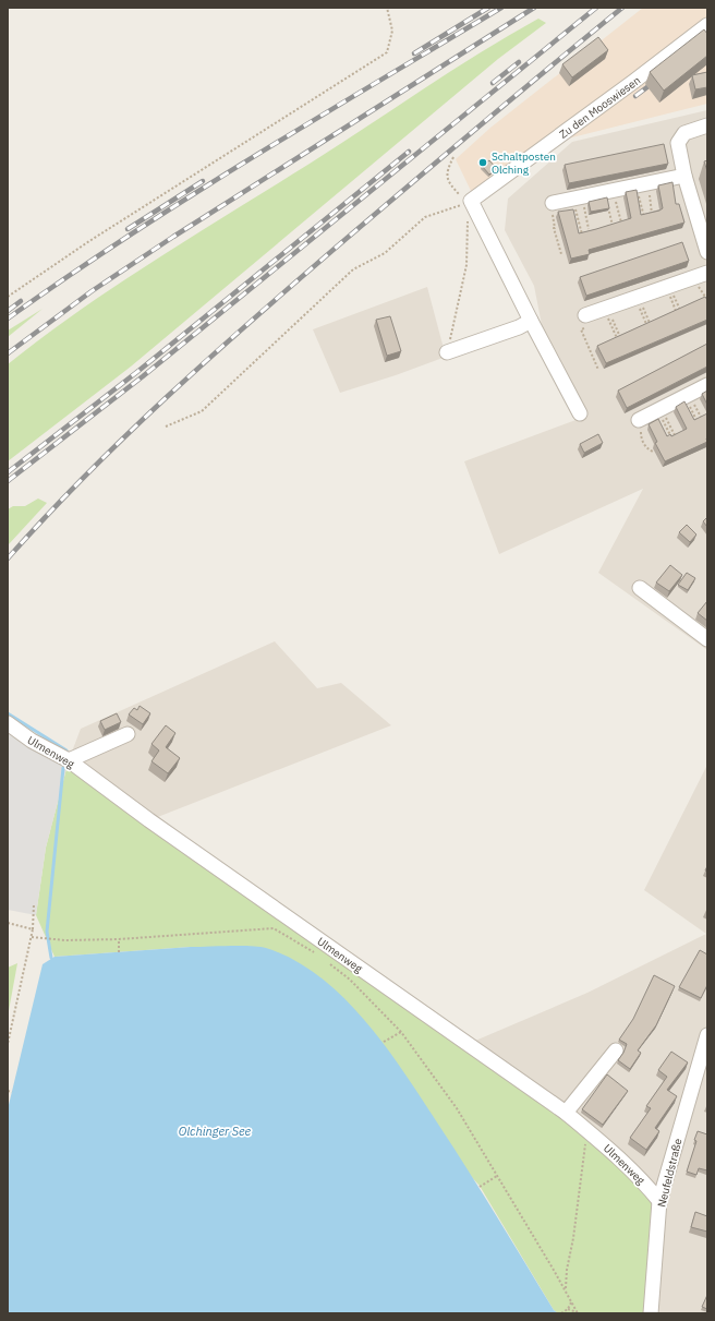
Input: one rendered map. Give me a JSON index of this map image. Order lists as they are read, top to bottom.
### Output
{
  "streets": {
    "street": ["Zu den Mooswiesen", "Ulmenweg", "Neufeldstraße"]
  },
  "crossings": [
    ["Ulmenweg", "Neufeldstraße"]
  ],
  "water": ["Olchinger See"],
  "places": ["Schaltposten Olching"]
}
